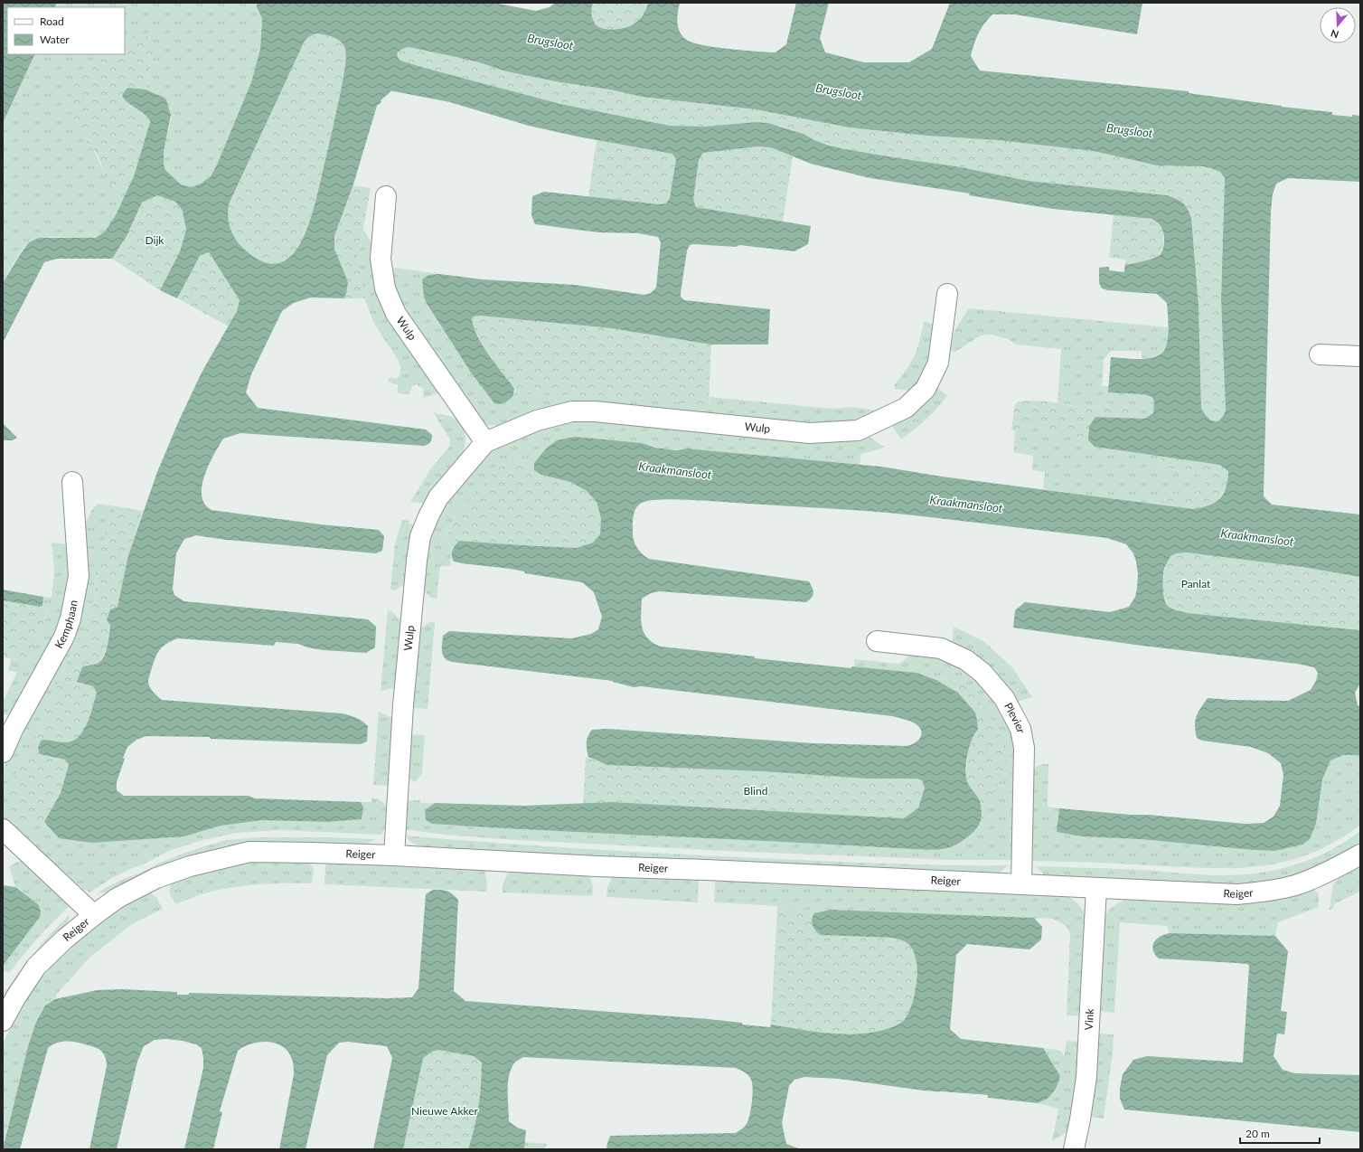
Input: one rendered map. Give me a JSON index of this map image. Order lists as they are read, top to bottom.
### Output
{
  "streets": {
    "street": [
      "Wulp",
      "Kemphaan",
      "Plevier",
      "Reiger",
      "Vink"
    ]
  },
  "crossings": [
    ["Wulp", "Reiger"],
    ["Plevier", "Reiger"],
    ["Reiger", "Vink"]
  ],
  "water": ["Brugsloot", "Kraakmansloot"],
  "parks": [
    "Dijk",
    "Panlat",
    "Blind",
    "Nieuwe Akker"
  ],
  "legend": ["Road", "Water"],
  "scale_bar": "20 m",
  "north": "bottom"
}
